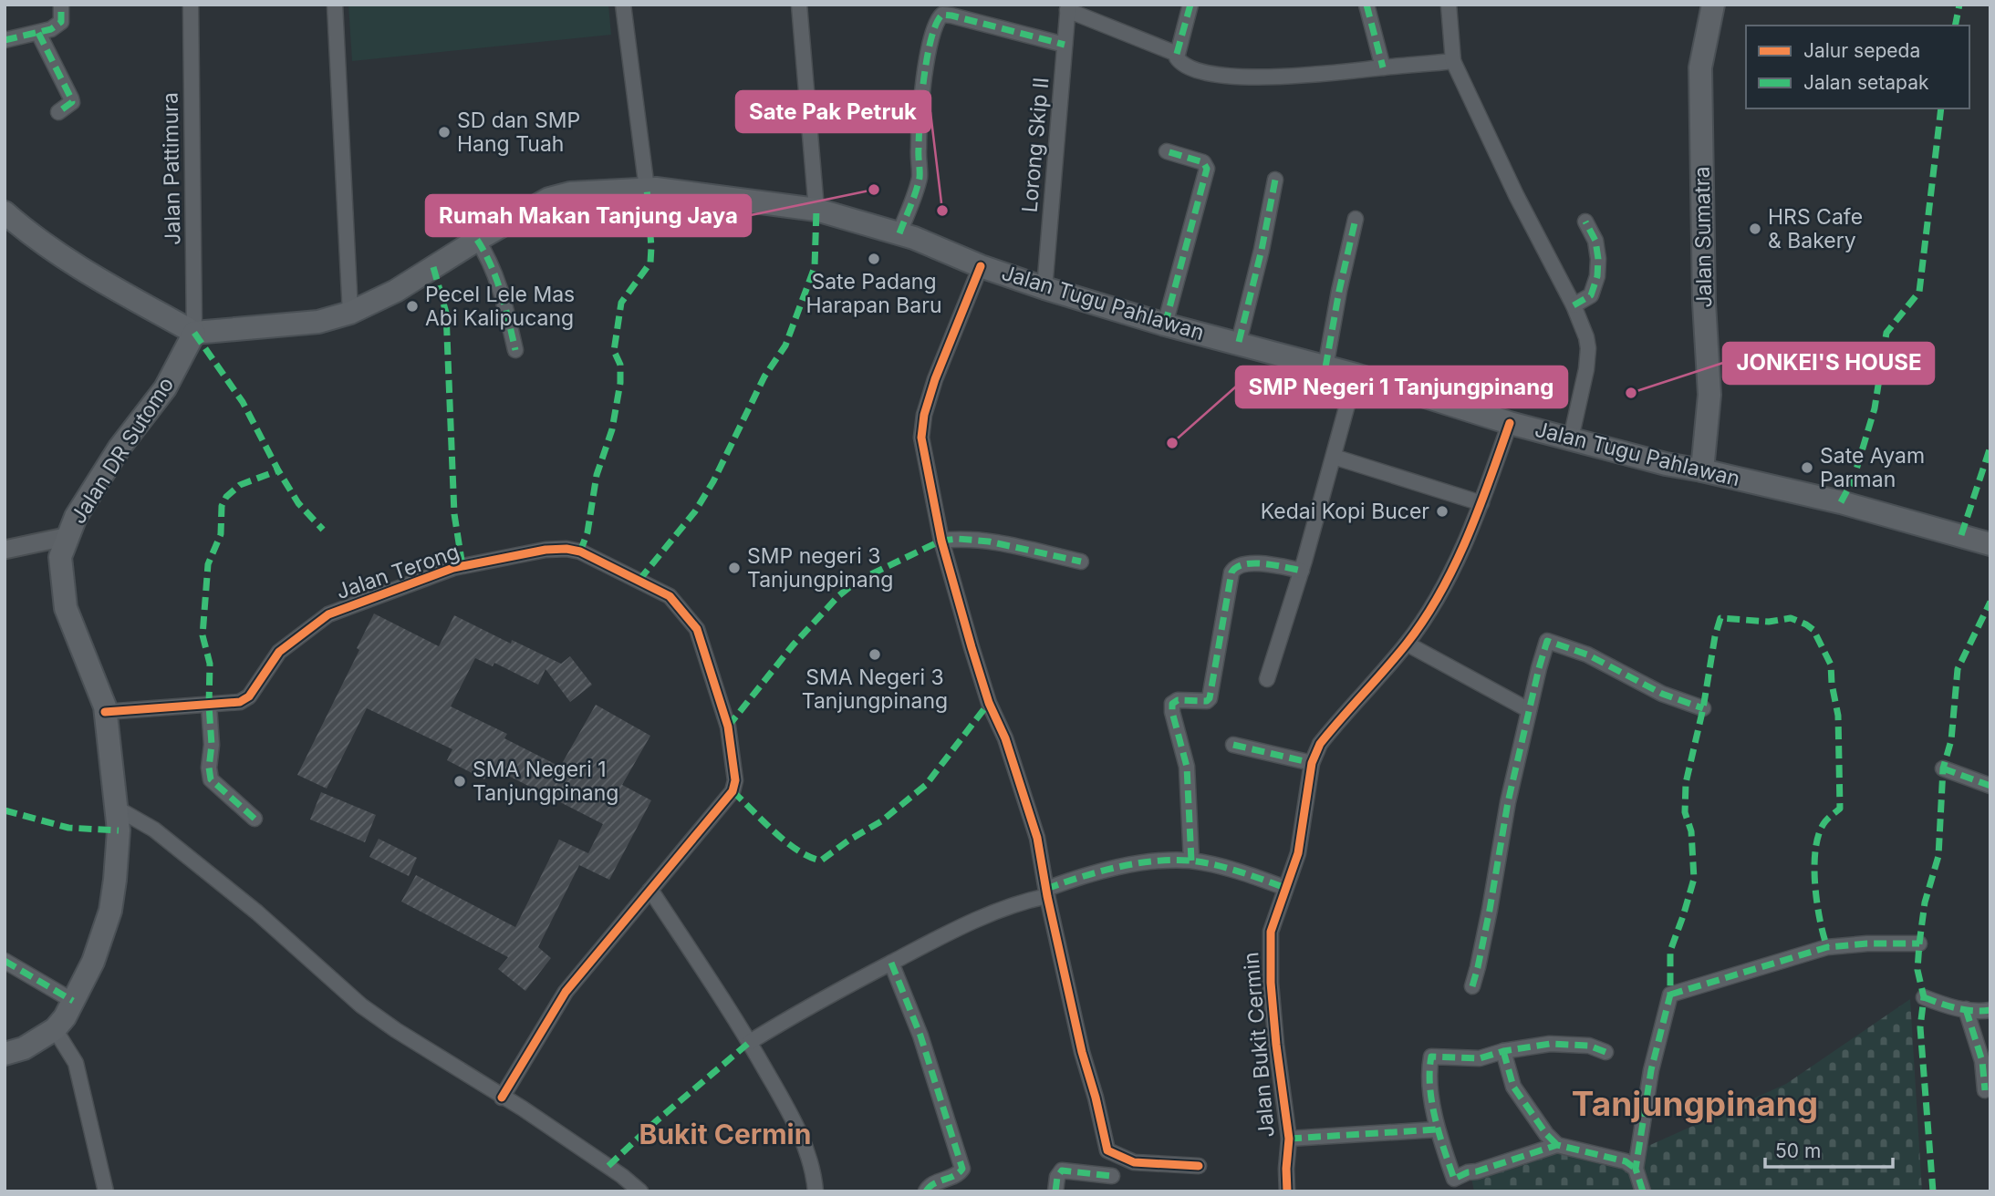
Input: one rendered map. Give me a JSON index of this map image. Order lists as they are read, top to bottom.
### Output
{
  "streets": {
    "main road": ["Jalan Sumatra", "Jalan Tugu Pahlawan", "Jalan DR Sutomo"],
    "street": [
      "Lorong Skip II",
      "Jalan Pattimura",
      "Jalan Terong",
      "Jalan Bukit Cermin"
    ]
  },
  "crossings": [
    ["Lorong Skip II", "Jalan Tugu Pahlawan"],
    ["Jalan Pattimura", "Jalan Tugu Pahlawan"],
    ["Jalan Pattimura", "Jalan DR Sutomo"],
    ["Jalan Sumatra", "Jalan Tugu Pahlawan"],
    ["Jalan Tugu Pahlawan", "Jalan DR Sutomo"],
    ["Jalan Tugu Pahlawan", "Jalan Bukit Cermin"],
    ["Jalan DR Sutomo", "Jalan Terong"]
  ],
  "districts": ["Tanjungpinang", "Bukit Cermin"],
  "places": [
    "SD dan SMP Hang Tuah",
    "Rumah Makan Tanjung Jaya",
    "Sate Pak Petruk",
    "HRS Cafe & Bakery",
    "Sate Padang Harapan Baru",
    "Pecel Lele Mas Abi Kalipucang",
    "JONKEI'S HOUSE",
    "SMP Negeri 1 Tanjungpinang",
    "Sate Ayam Parman",
    "Kedai Kopi Bucer",
    "SMP negeri 3 Tanjungpinang",
    "SMA Negeri 3 Tanjungpinang",
    "SMA Negeri 1 Tanjungpinang"
  ],
  "legend": ["Jalur sepeda", "Jalan setapak"],
  "scale_bar": "50 m"
}
